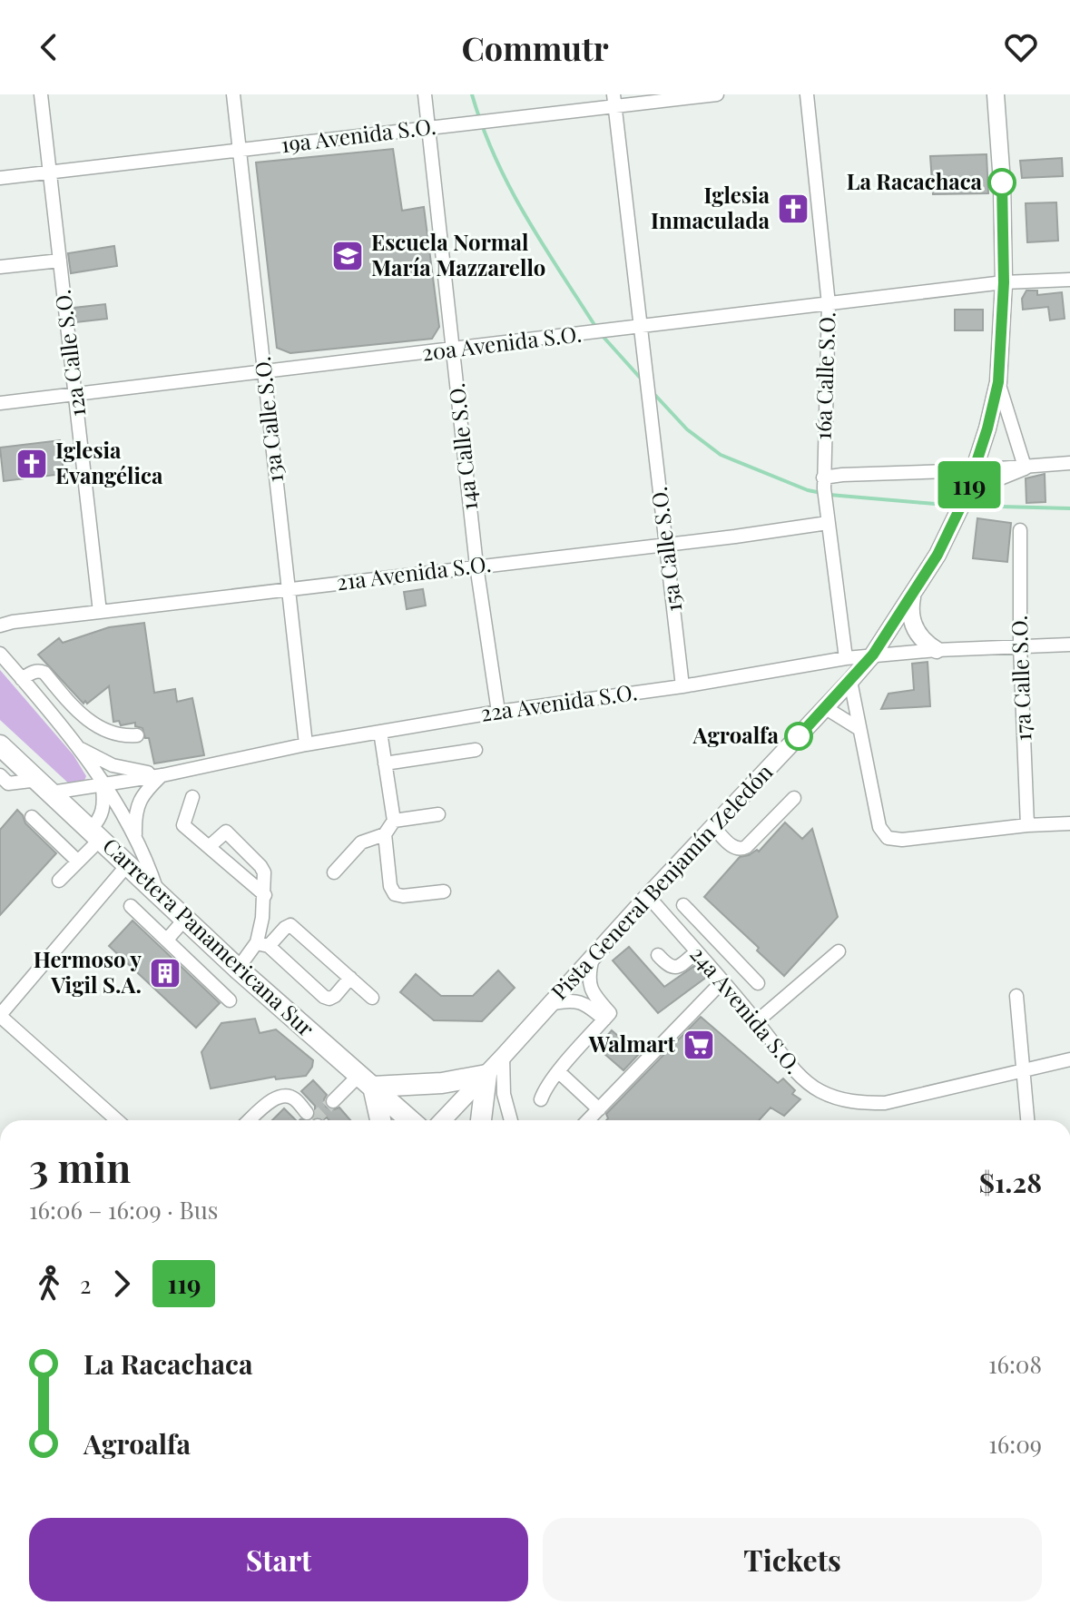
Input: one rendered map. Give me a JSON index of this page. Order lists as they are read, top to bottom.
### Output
{
  "streets": {
    "highway": ["Carretera Panamericana Sur"],
    "main road": ["Pista General Benjamín Zeledón"],
    "street": [
      "19a Avenida S.O.",
      "20a Avenida S.O.",
      "12a Calle S.O.",
      "16a Calle S.O.",
      "13a Calle S.O.",
      "14a Calle S.O.",
      "15a Calle S.O.",
      "21a Avenida S.O.",
      "17a Calle S.O.",
      "22a Avenida S.O.",
      "24a Avenida S.O."
    ]
  },
  "crossings": [
    ["19a Avenida S.O.", "12a Calle S.O."],
    ["19a Avenida S.O.", "13a Calle S.O."],
    ["19a Avenida S.O.", "14a Calle S.O."],
    ["20a Avenida S.O.", "12a Calle S.O."],
    ["20a Avenida S.O.", "16a Calle S.O."],
    ["20a Avenida S.O.", "13a Calle S.O."],
    ["20a Avenida S.O.", "14a Calle S.O."],
    ["20a Avenida S.O.", "15a Calle S.O."],
    ["20a Avenida S.O.", "Pista General Benjamín Zeledón"],
    ["12a Calle S.O.", "21a Avenida S.O."],
    ["16a Calle S.O.", "21a Avenida S.O."],
    ["16a Calle S.O.", "22a Avenida S.O."],
    ["13a Calle S.O.", "21a Avenida S.O."],
    ["13a Calle S.O.", "22a Avenida S.O."],
    ["14a Calle S.O.", "21a Avenida S.O."],
    ["14a Calle S.O.", "22a Avenida S.O."],
    ["15a Calle S.O.", "21a Avenida S.O."],
    ["15a Calle S.O.", "22a Avenida S.O."],
    ["17a Calle S.O.", "22a Avenida S.O."],
    ["22a Avenida S.O.", "Pista General Benjamín Zeledón"],
    ["22a Avenida S.O.", "Carretera Panamericana Sur"],
    ["Pista General Benjamín Zeledón", "24a Avenida S.O."]
  ],
  "places": {
    "other": ["La Racachaca", "Agroalfa"],
    "church": ["Iglesia Inmaculada", "Iglesia Evangélica"],
    "school or university": ["Escuela Normal María Mazzarello"],
    "building": ["Hermoso y Vigil S.A."],
    "supermarket": ["Walmart"]
  },
  "lines": ["bus line 119"],
  "page": {
    "header": "Commutr",
    "on_map": "119",
    "heading": ["3 min", "16:06 – 16:09 · Bus", "$1.28"],
    "legs": ["2", "119"],
    "list": [
      {
        "name": "La Racachaca",
        "value": "16:08"
      },
      {
        "name": "Agroalfa",
        "value": "16:09"
      }
    ],
    "buttons": ["Start", "Tickets"]
  }
}
